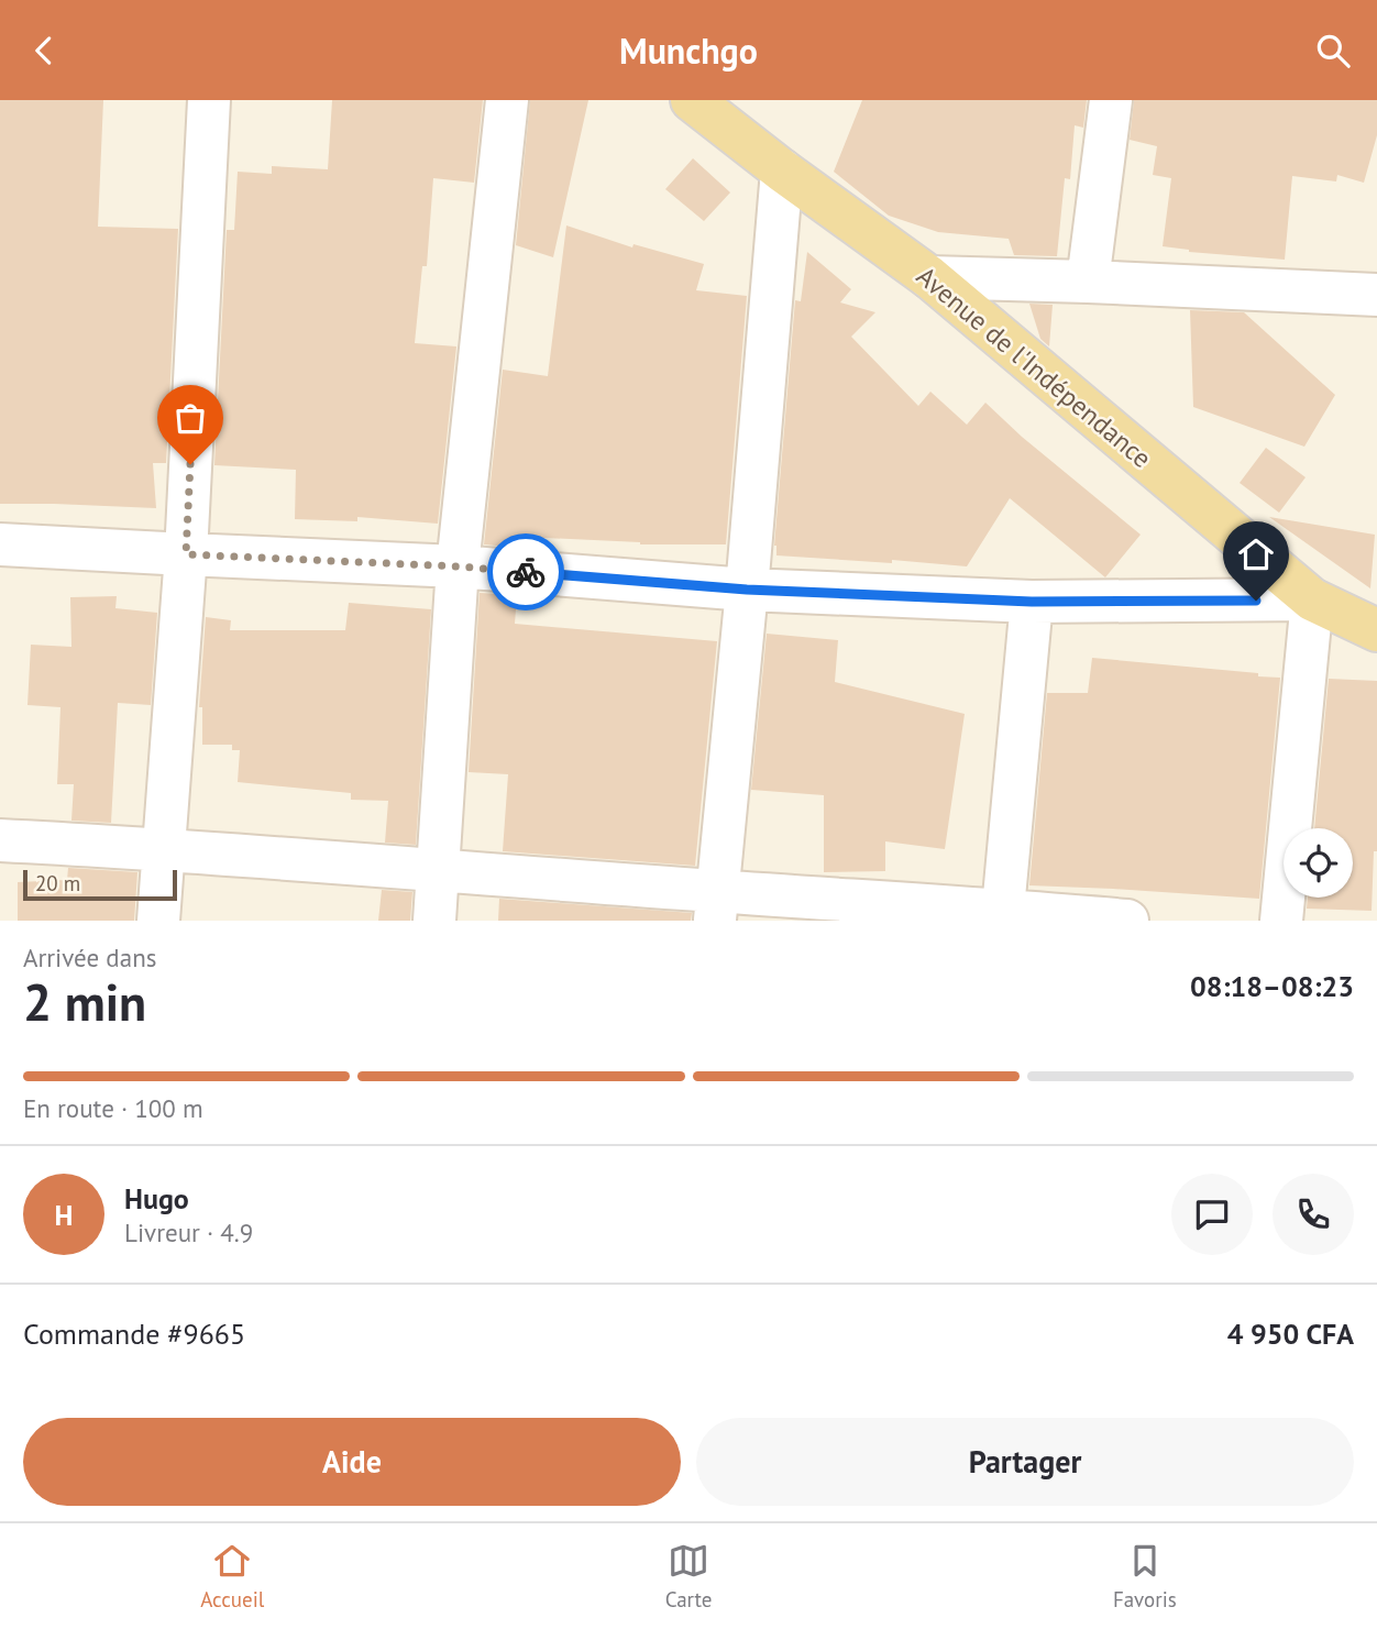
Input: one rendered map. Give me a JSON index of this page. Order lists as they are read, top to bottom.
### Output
{
  "streets": {
    "main road": ["Avenue de l'Indépendance"]
  },
  "scale_bar": "20 m",
  "page": {
    "header": "Munchgo",
    "scale": "20 m",
    "heading": ["2 min", "Arrivée dans", "08:18–08:23"],
    "panel": [
      "Hugo",
      "Livreur · 4.9",
      "Commande #9665",
      "4 950 CFA"
    ],
    "bar": "En route · 100 m",
    "round": "H",
    "buttons": ["Aide", "Partager"],
    "tabs": ["Accueil", "Carte", "Favoris"]
  }
}
